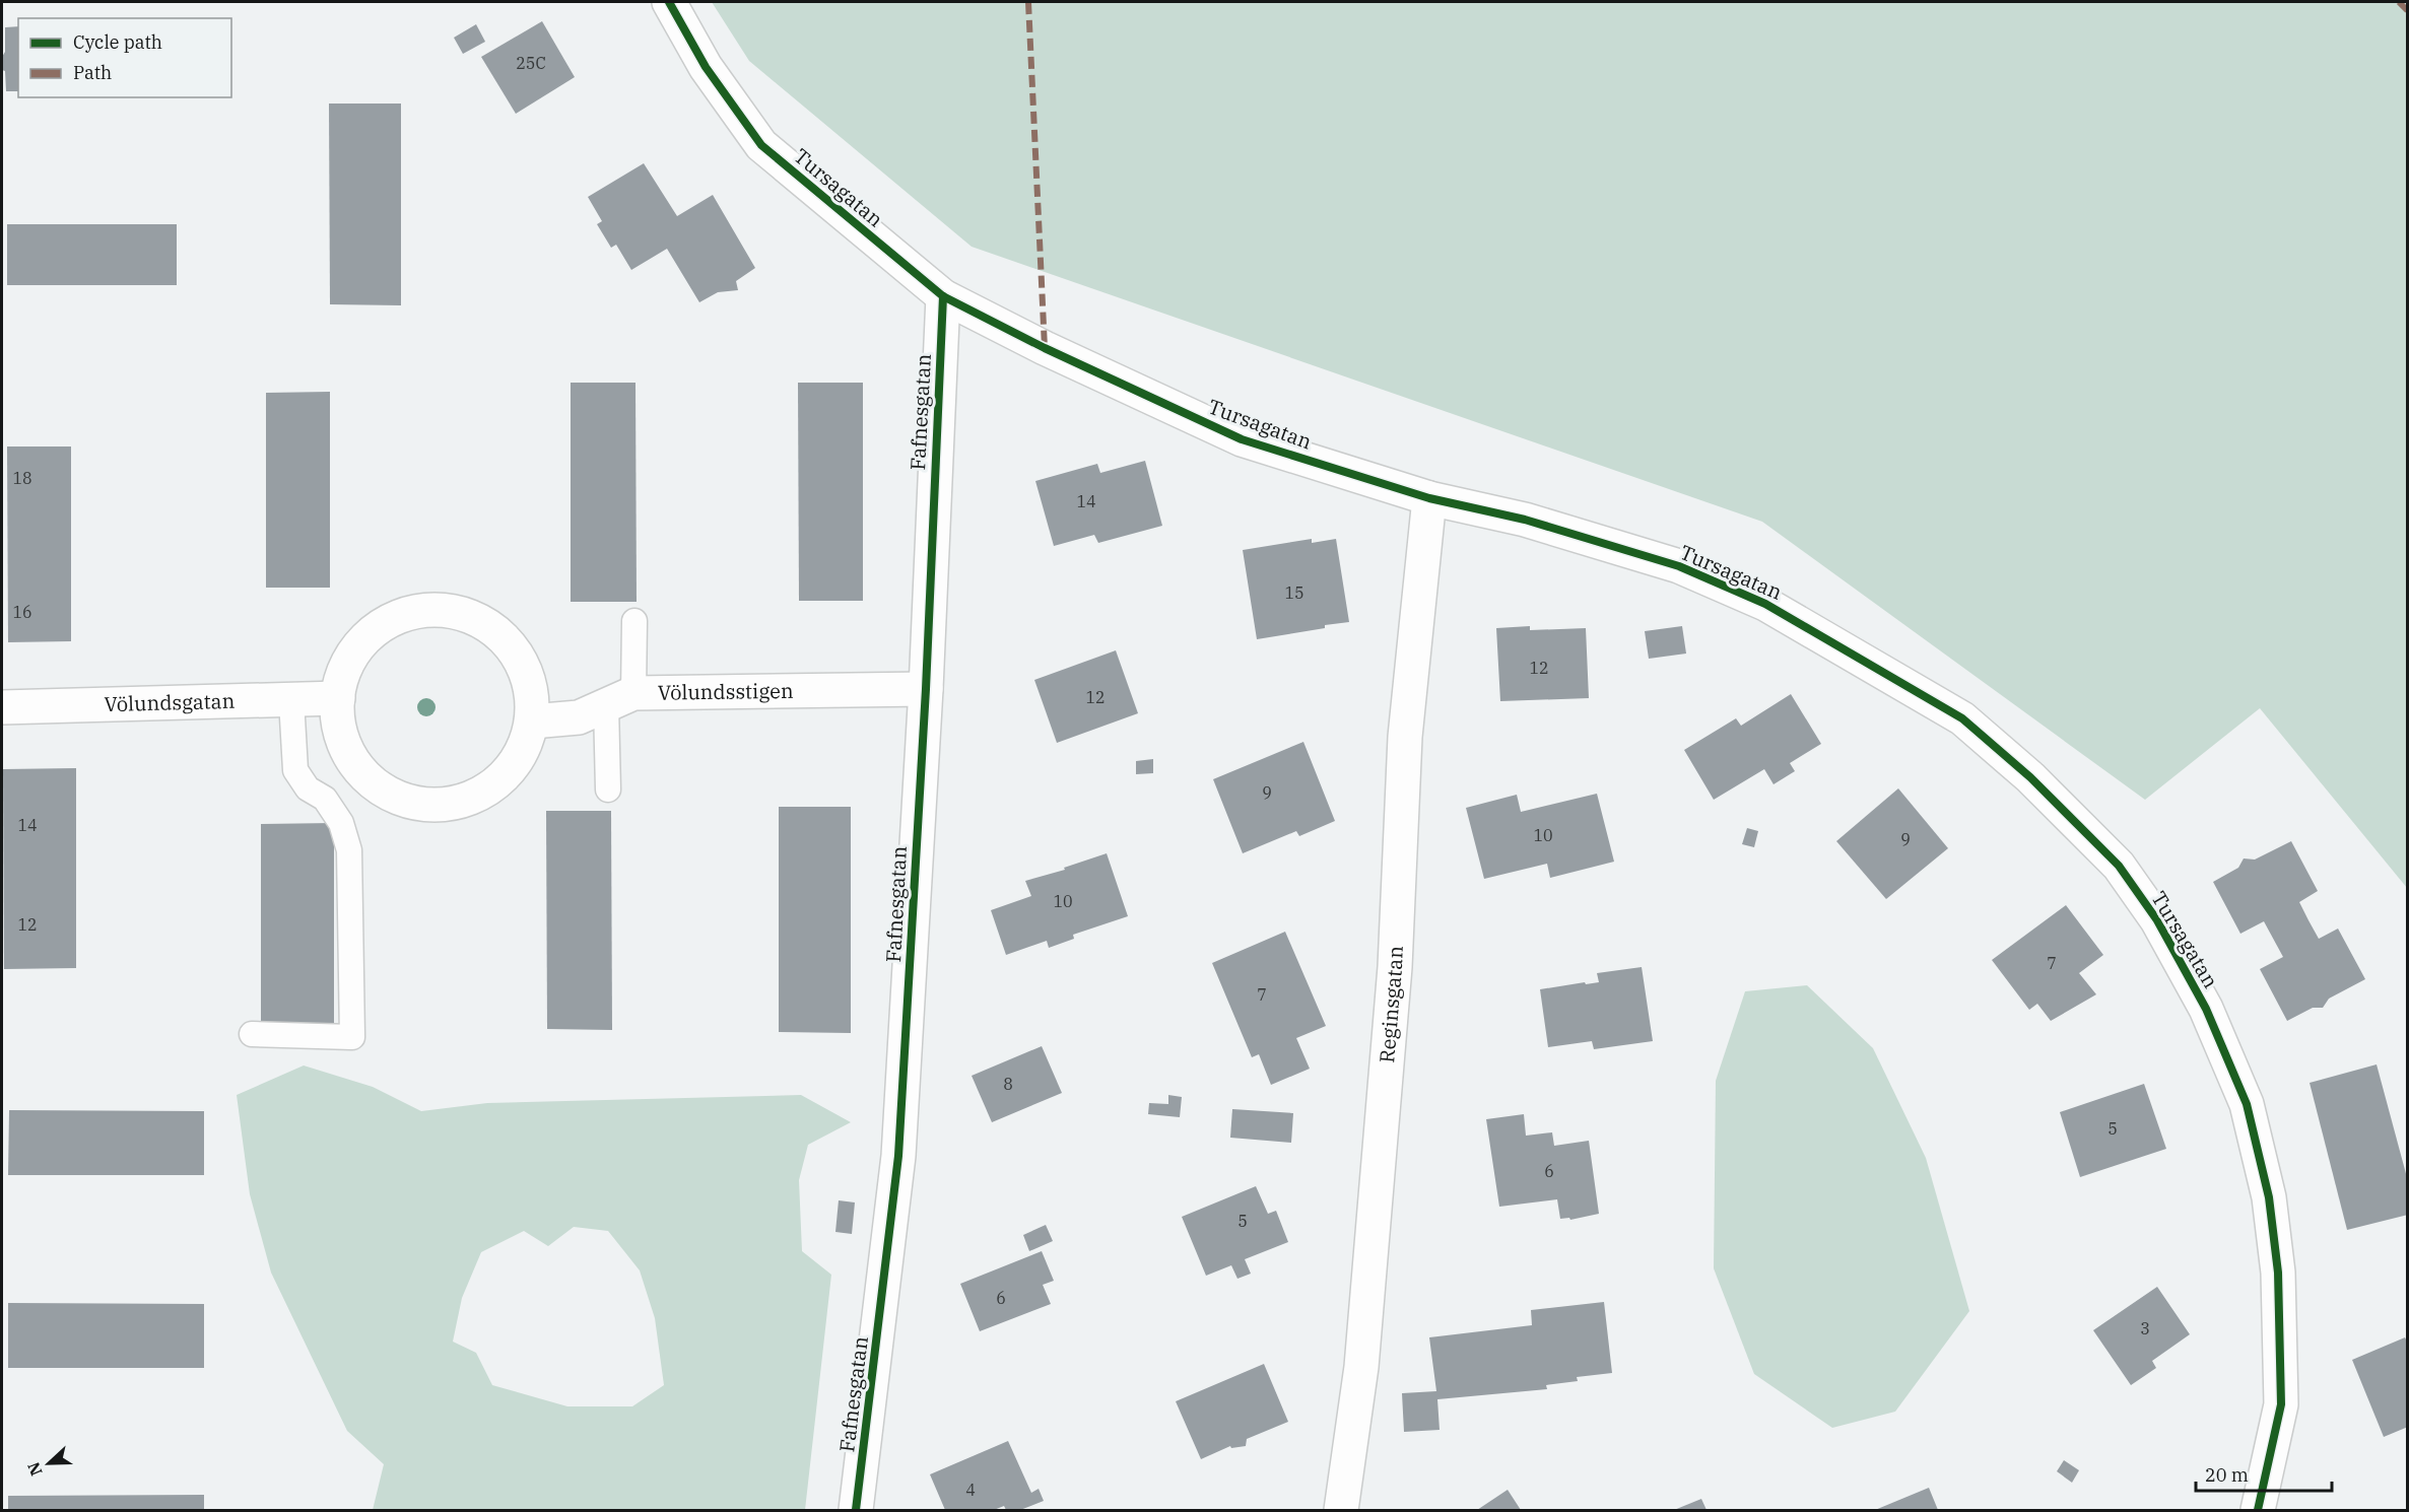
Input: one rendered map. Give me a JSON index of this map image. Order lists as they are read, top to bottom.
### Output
{
  "streets": {
    "street": [
      "Tursagatan",
      "Fafnesgatan",
      "Völundsstigen",
      "Völundsgatan",
      "Reginsgatan"
    ]
  },
  "crossings": [
    ["Tursagatan", "Fafnesgatan"],
    ["Tursagatan", "Reginsgatan"],
    ["Fafnesgatan", "Völundsstigen"],
    ["Völundsstigen", "Völundsgatan"]
  ],
  "house_numbers": [
    "25C",
    "18",
    "14",
    "15",
    "16",
    "12",
    "12",
    "9",
    "14",
    "10",
    "9",
    "10",
    "12",
    "7",
    "7",
    "8",
    "5",
    "6",
    "5",
    "6",
    "3",
    "4"
  ],
  "legend": ["Cycle path", "Path"],
  "scale_bar": "20 m",
  "north": "left"
}
